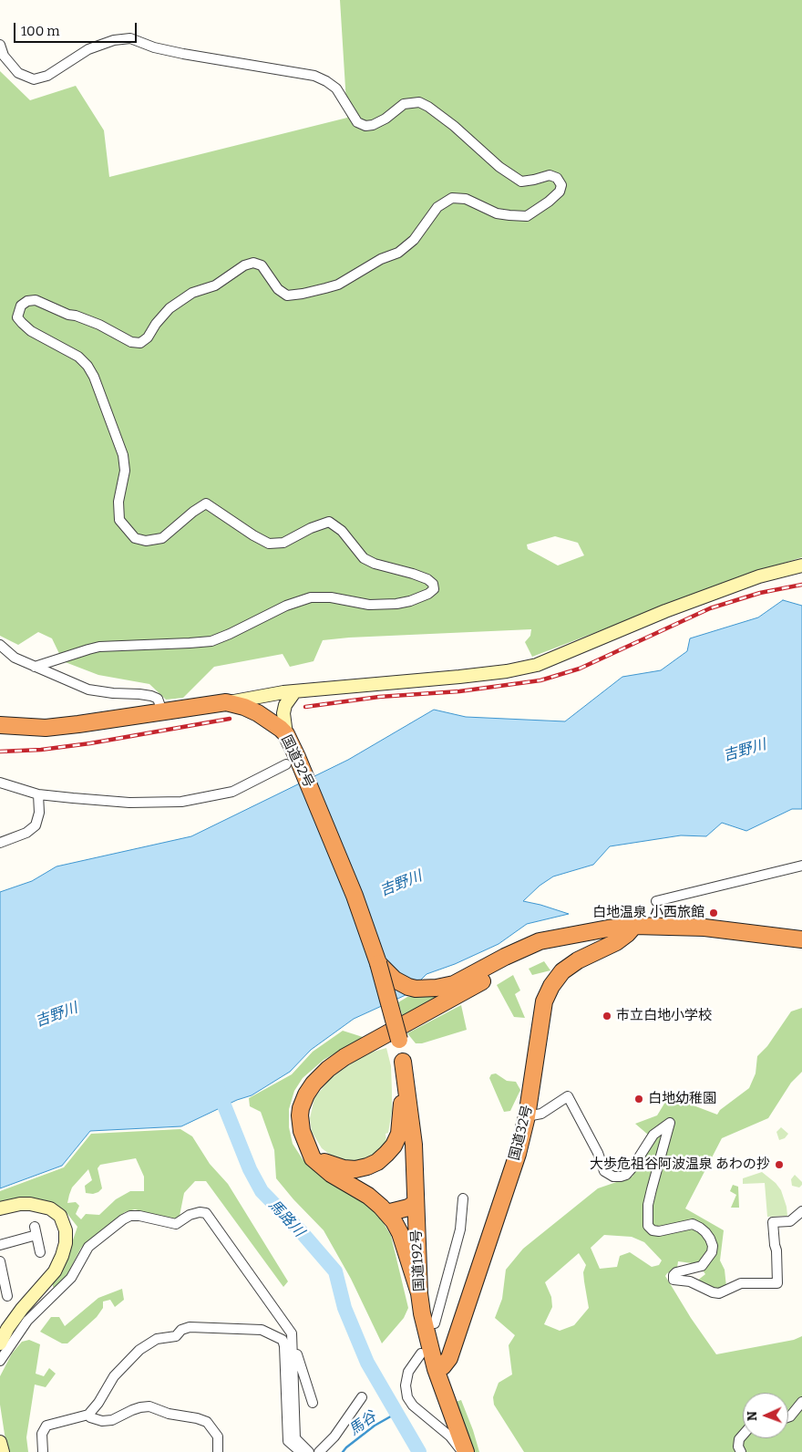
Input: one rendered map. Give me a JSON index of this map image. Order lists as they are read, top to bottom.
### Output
{
  "streets": {
    "highway": ["国道32号", "国道192号"]
  },
  "crossings": [
    ["国道32号", "国道192号"]
  ],
  "water": ["吉野川", "馬路川", "馬谷"],
  "places": [
    "白地温泉 小西旅館",
    "市立白地小学校",
    "白地幼稚園",
    "大歩危祖谷阿波温泉 あわの抄"
  ],
  "scale_bar": "100 m",
  "north": "left"
}
